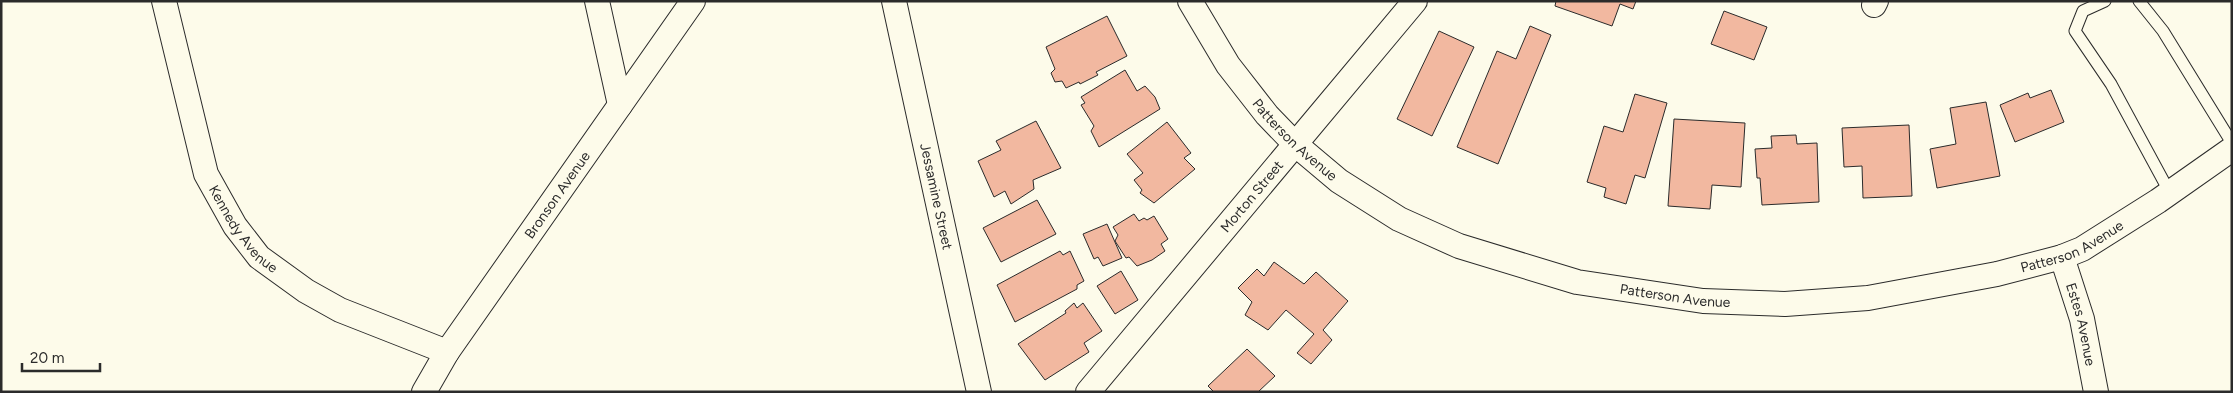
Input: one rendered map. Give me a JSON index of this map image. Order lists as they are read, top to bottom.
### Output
{
  "streets": {
    "street": [
      "Patterson Avenue",
      "Bronson Avenue",
      "Jessamine Street",
      "Morton Street",
      "Kennedy Avenue",
      "Estes Avenue"
    ]
  },
  "crossings": [
    ["Patterson Avenue", "Morton Street"],
    ["Patterson Avenue", "Estes Avenue"],
    ["Bronson Avenue", "Kennedy Avenue"]
  ],
  "scale_bar": "20 m"
}
